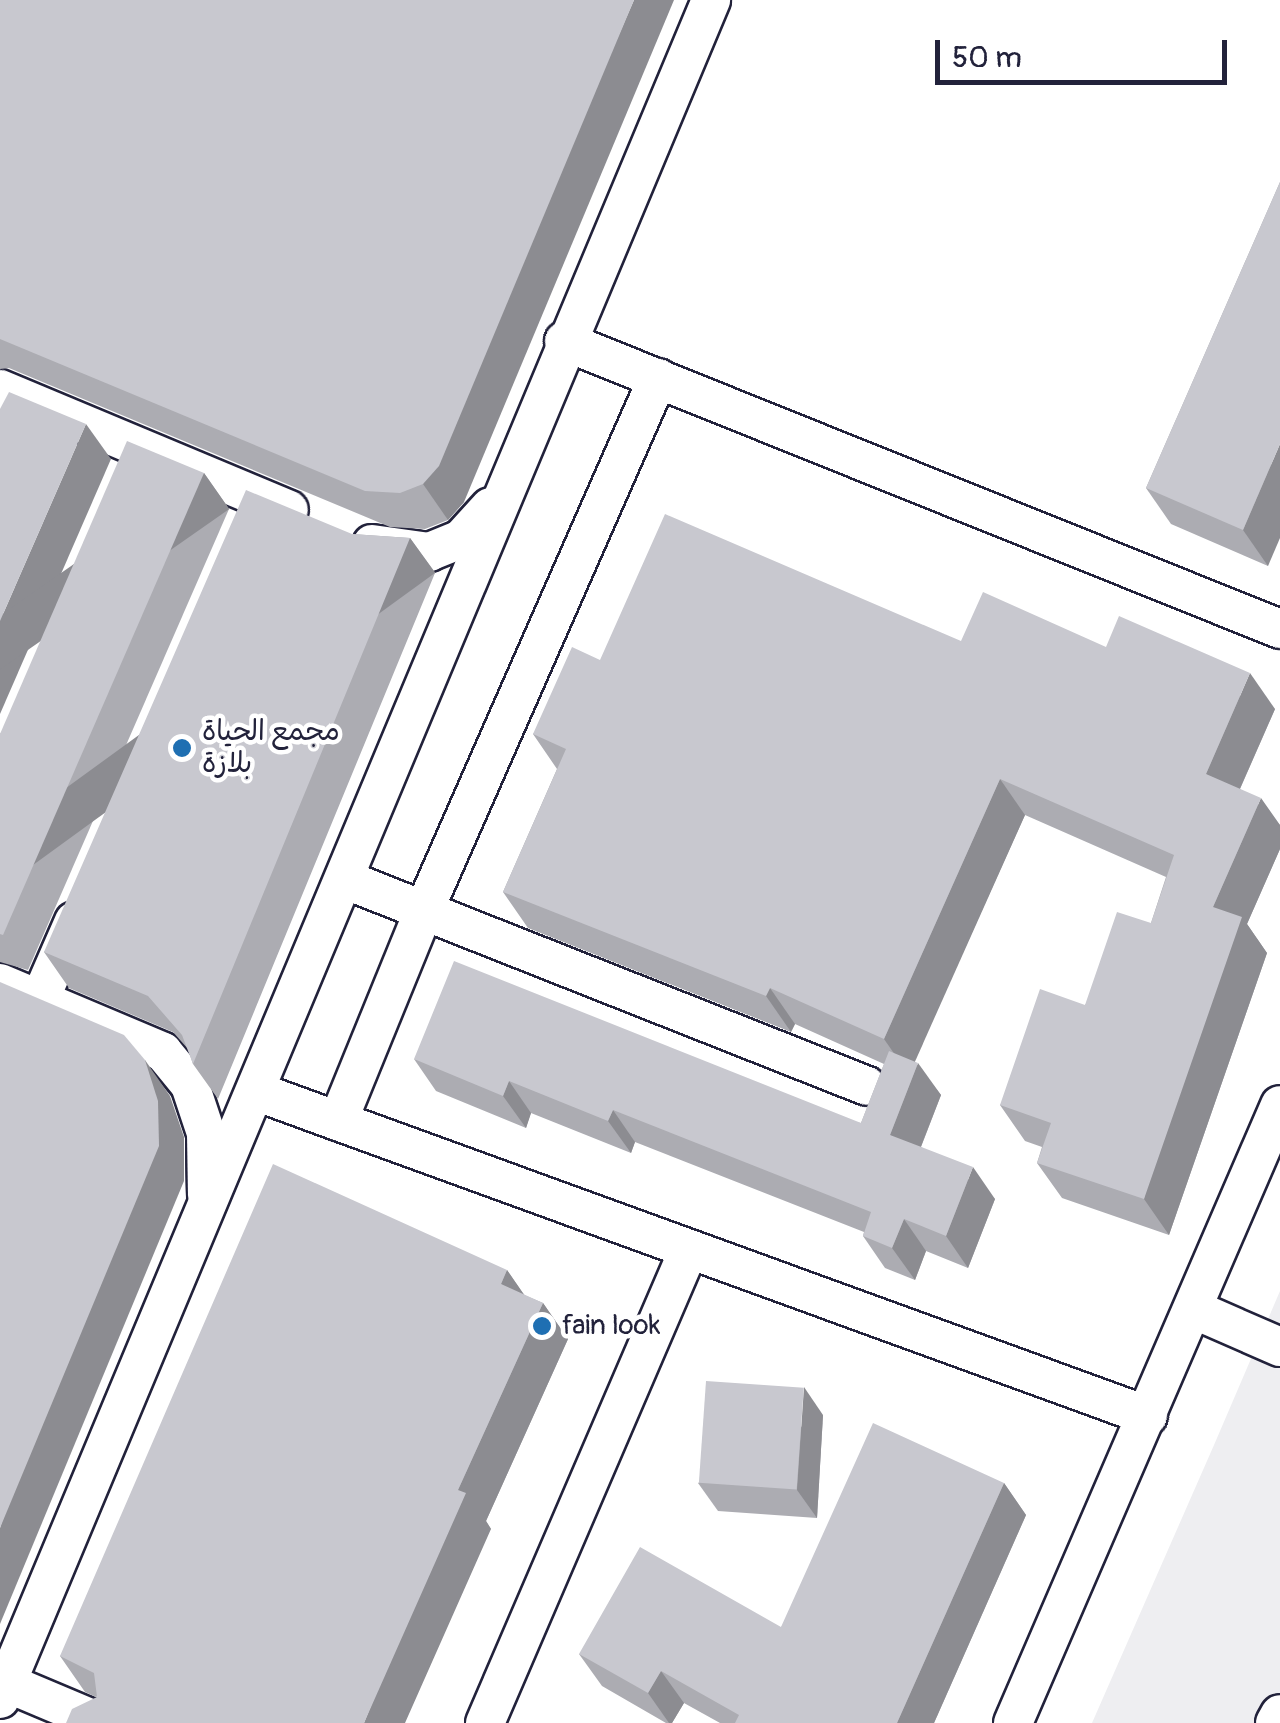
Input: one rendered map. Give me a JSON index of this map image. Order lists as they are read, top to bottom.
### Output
{
  "places": ["مجمع الحياة بلازة", "fain look"],
  "scale_bar": "50 m"
}
